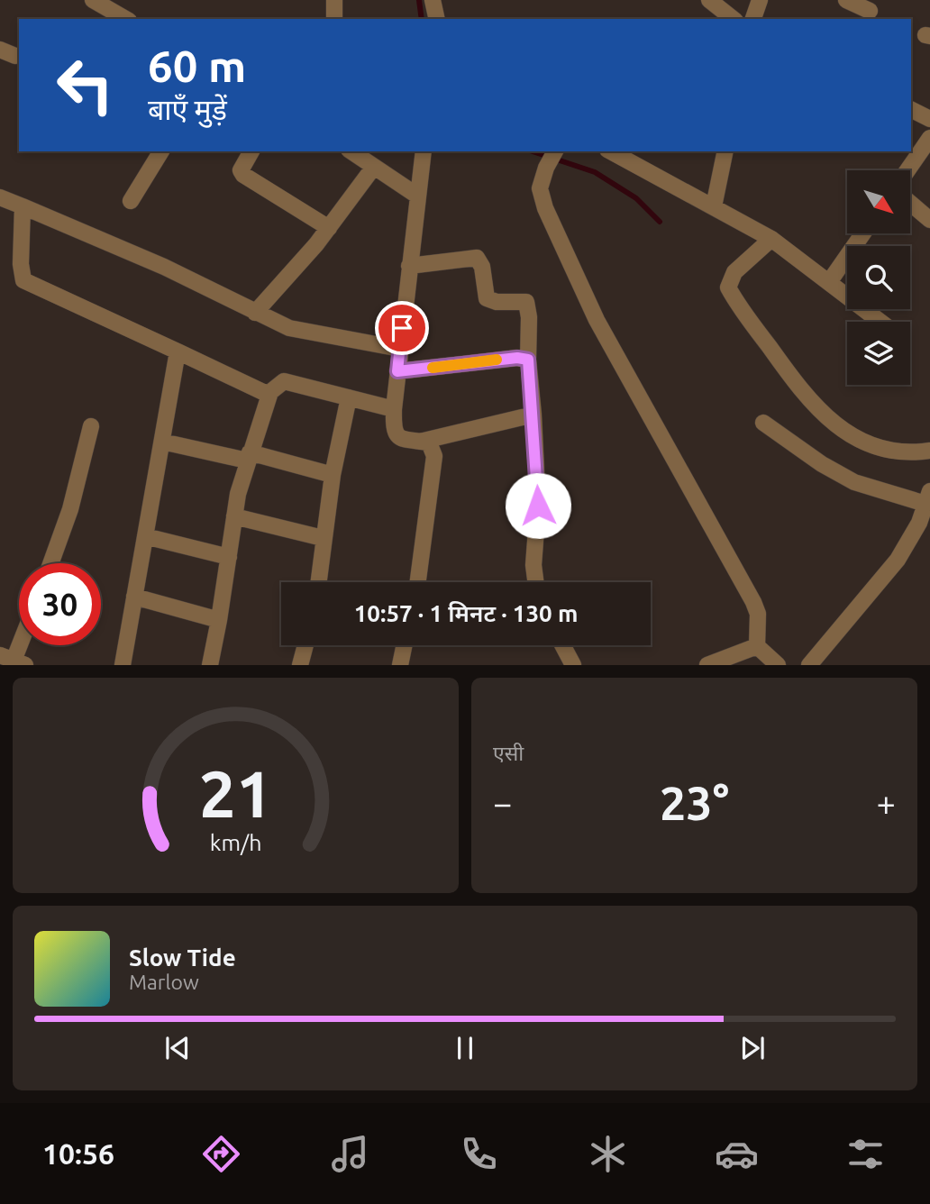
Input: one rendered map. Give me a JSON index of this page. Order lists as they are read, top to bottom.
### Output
{
  "north": "bottom right",
  "page": {
    "turn": ["60 m", "बाएँ मुड़ें"],
    "limit": "30",
    "trip": "10:57 · 1 मिनट · 130 m",
    "tile": "एसी",
    "heat": ["−", "23°", "+"],
    "song": ["Slow Tide", "Marlow"],
    "tabs": "10:56",
    "gauge": ["21", "km/h"]
  }
}
